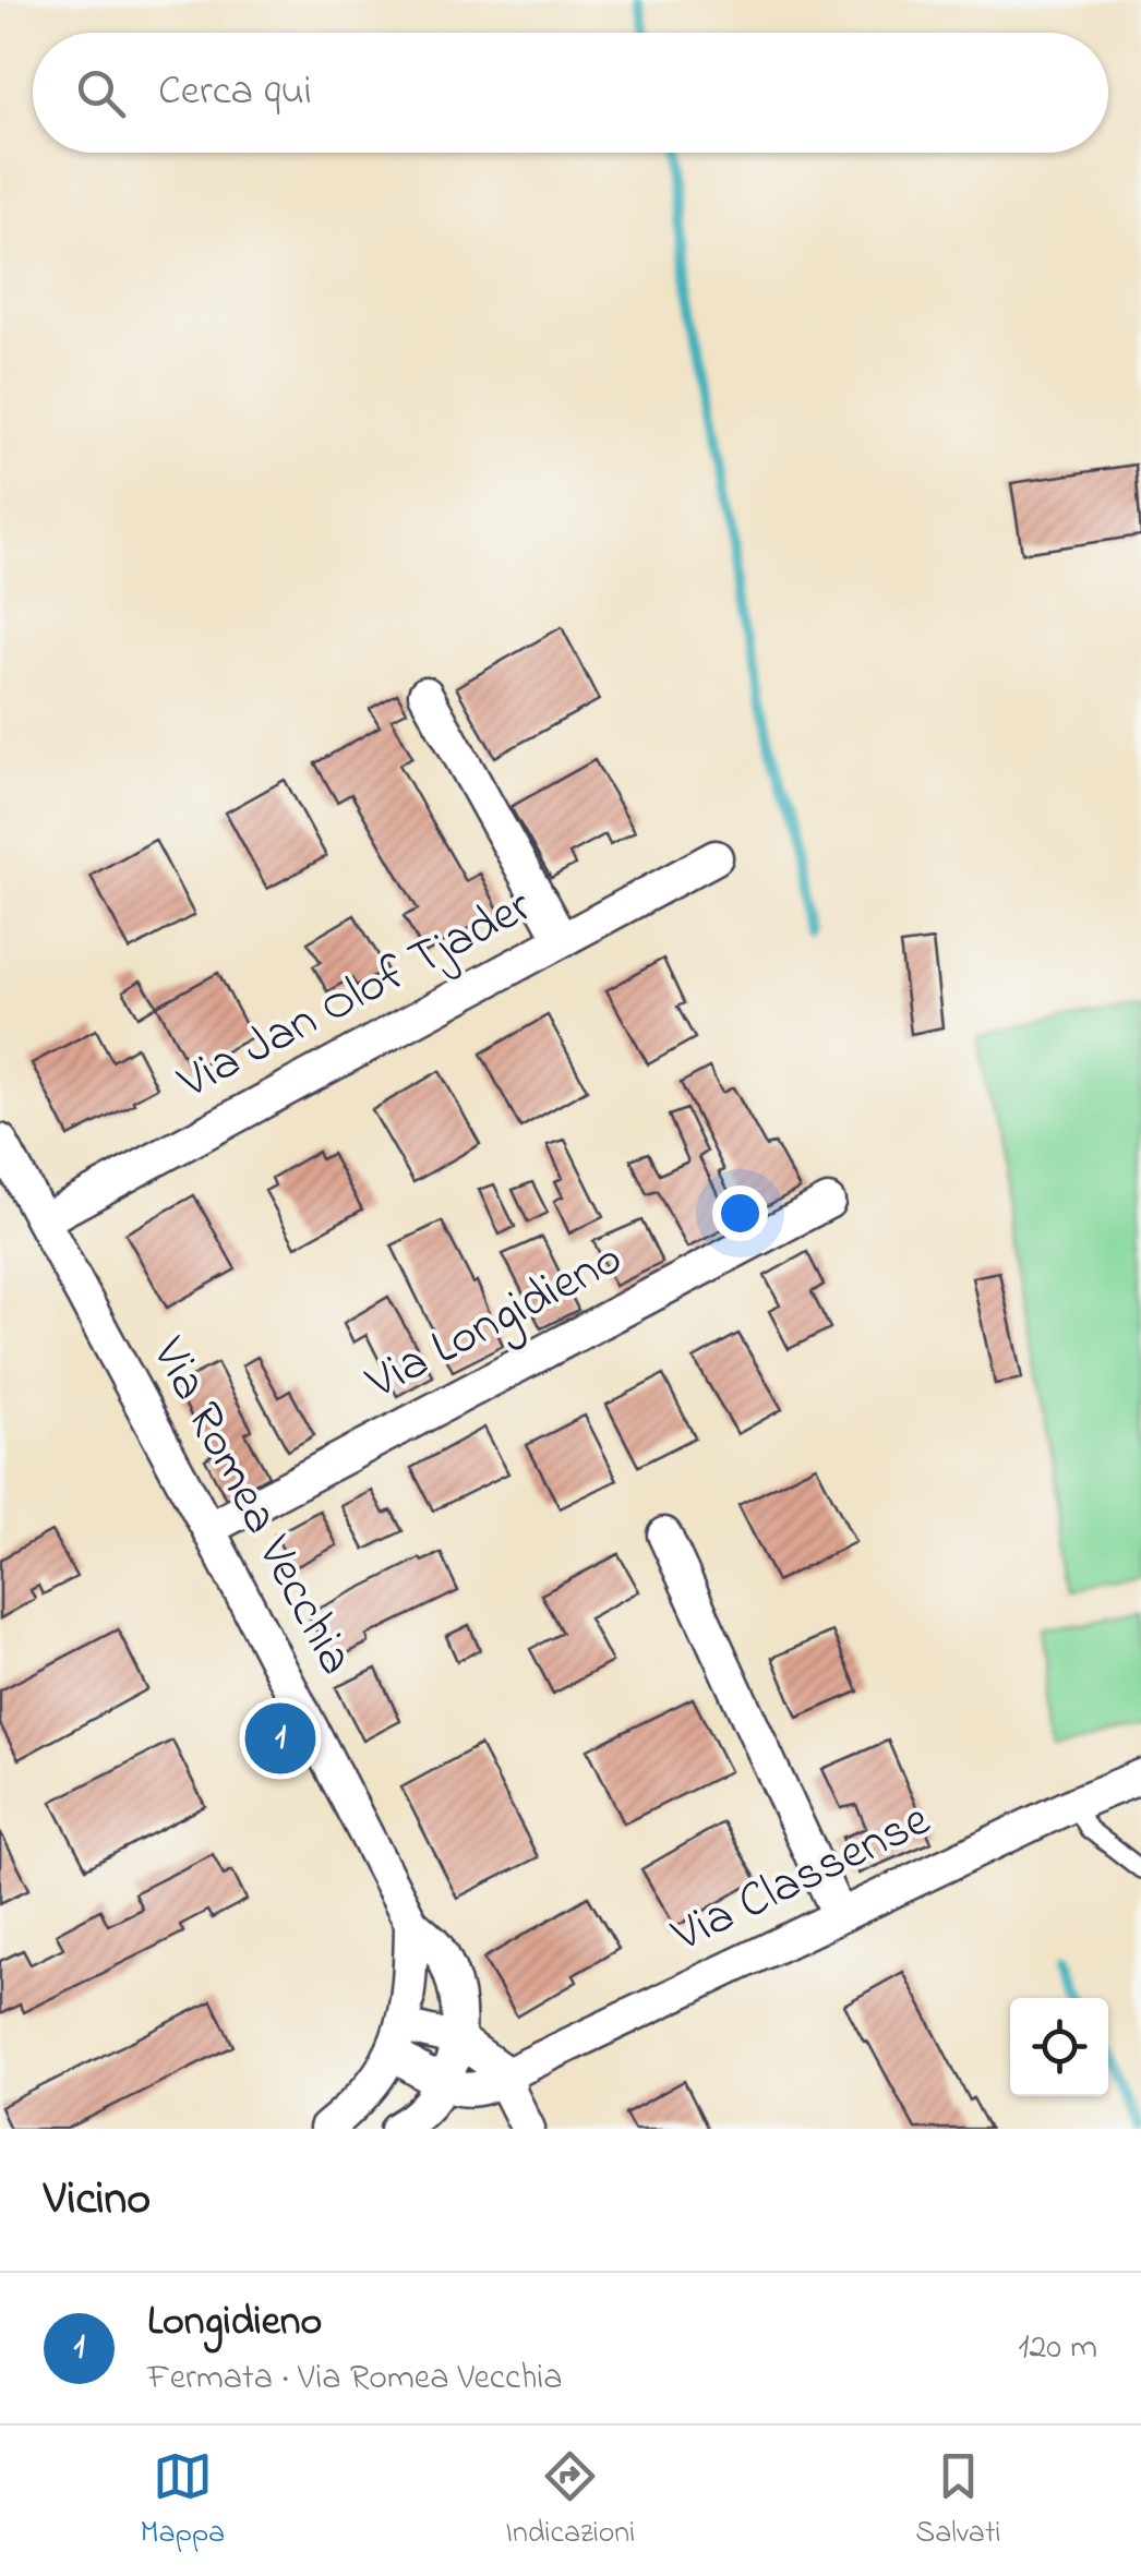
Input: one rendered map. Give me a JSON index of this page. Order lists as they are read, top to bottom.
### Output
{
  "streets": {
    "street": [
      "Via Jan Olof Tjader",
      "Via Longidieno",
      "Via Romea Vecchia",
      "Via Classense"
    ]
  },
  "crossings": [
    ["Via Jan Olof Tjader", "Via Romea Vecchia"],
    ["Via Longidieno", "Via Romea Vecchia"],
    ["Via Romea Vecchia", "Via Classense"]
  ],
  "page": {
    "search": "Cerca qui",
    "pins": "1",
    "heading": "Vicino",
    "list": [
      {
        "mark": "1",
        "name": "Longidieno",
        "note": "Fermata · Via Romea Vecchia",
        "value": "120 m"
      }
    ],
    "nav": ["Mappa", "Indicazioni", "Salvati"]
  }
}
